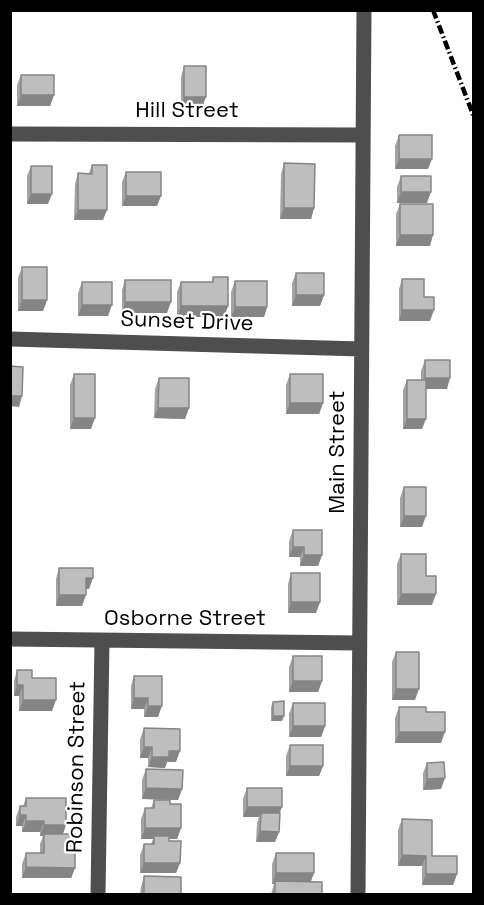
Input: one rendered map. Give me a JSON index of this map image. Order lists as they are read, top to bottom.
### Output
{
  "streets": {
    "street": [
      "Hill Street",
      "Sunset Drive",
      "Main Street",
      "Osborne Street",
      "Robinson Street"
    ]
  },
  "crossings": [
    ["Hill Street", "Main Street"],
    ["Sunset Drive", "Main Street"],
    ["Main Street", "Osborne Street"],
    ["Osborne Street", "Robinson Street"]
  ]
}
